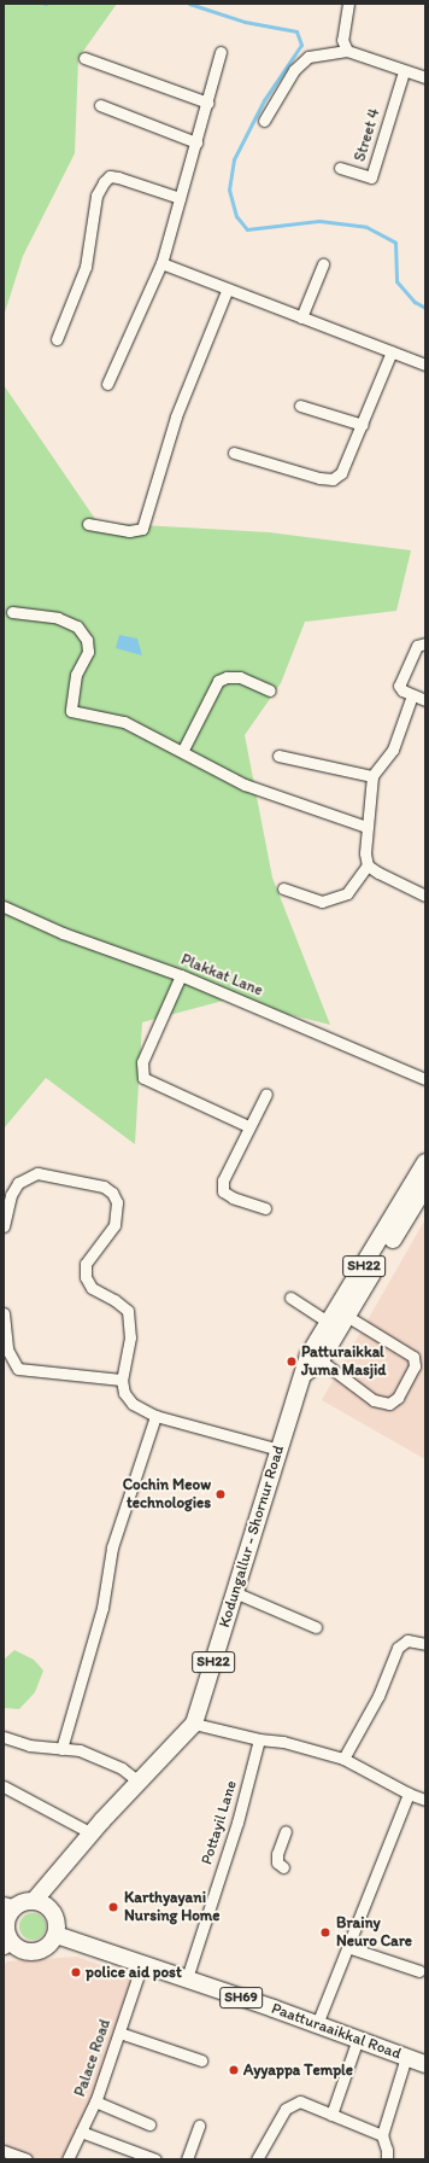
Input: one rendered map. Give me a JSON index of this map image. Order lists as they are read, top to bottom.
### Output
{
  "streets": {
    "main road": [
      "SH22",
      "Kodungallur - Shornur Road",
      "SH69",
      "Paatturaaikkal Road"
    ],
    "street": [
      "Street 4",
      "Plakkat Lane",
      "Pottayil Lane",
      "Palace Road"
    ]
  },
  "crossings": [
    ["SH22", "Kodungallur - Shornur Road"],
    ["Kodungallur - Shornur Road", "Paatturaaikkal Road"],
    ["Pottayil Lane", "Paatturaaikkal Road"],
    ["Paatturaaikkal Road", "Palace Road"]
  ],
  "places": [
    "Patturaikkal Juma Masjid",
    "Cochin Meow technologies",
    "Karthyayani Nursing Home",
    "Brainy Neuro Care",
    "police aid post",
    "Ayyappa Temple"
  ]
}
